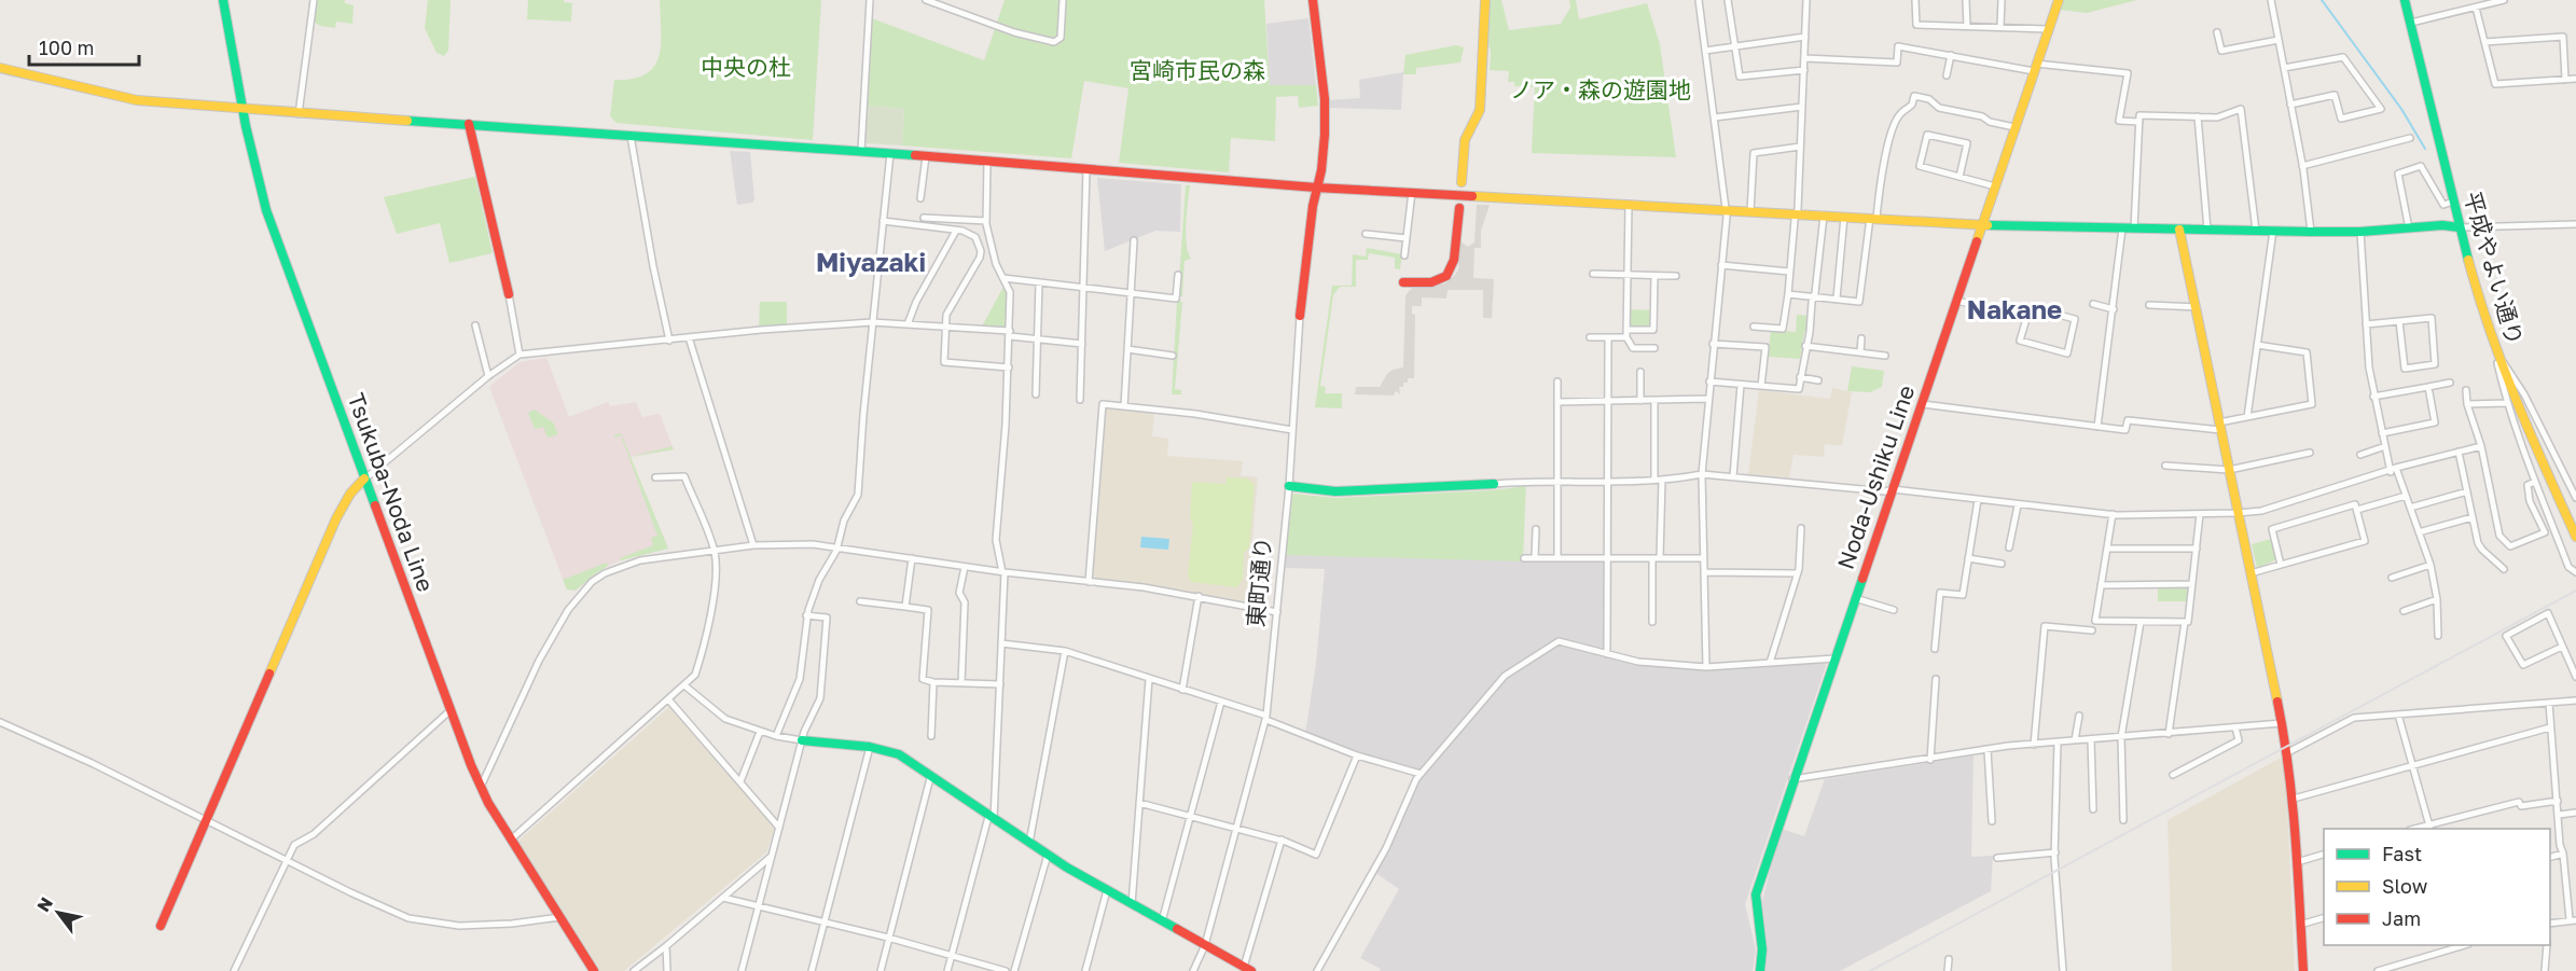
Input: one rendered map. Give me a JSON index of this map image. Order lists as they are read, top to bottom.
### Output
{
  "streets": {
    "street": [
      "平成やよい通り",
      "Noda-Ushiku Line",
      "Tsukuba-Noda Line",
      "東町通り"
    ]
  },
  "districts": ["Miyazaki", "Nakane"],
  "parks": ["中央の杜", "宮崎市民の森", "ノア・森の遊園地"],
  "legend": ["Fast", "Slow", "Jam"],
  "scale_bar": "100 m",
  "north": "top left"
}
